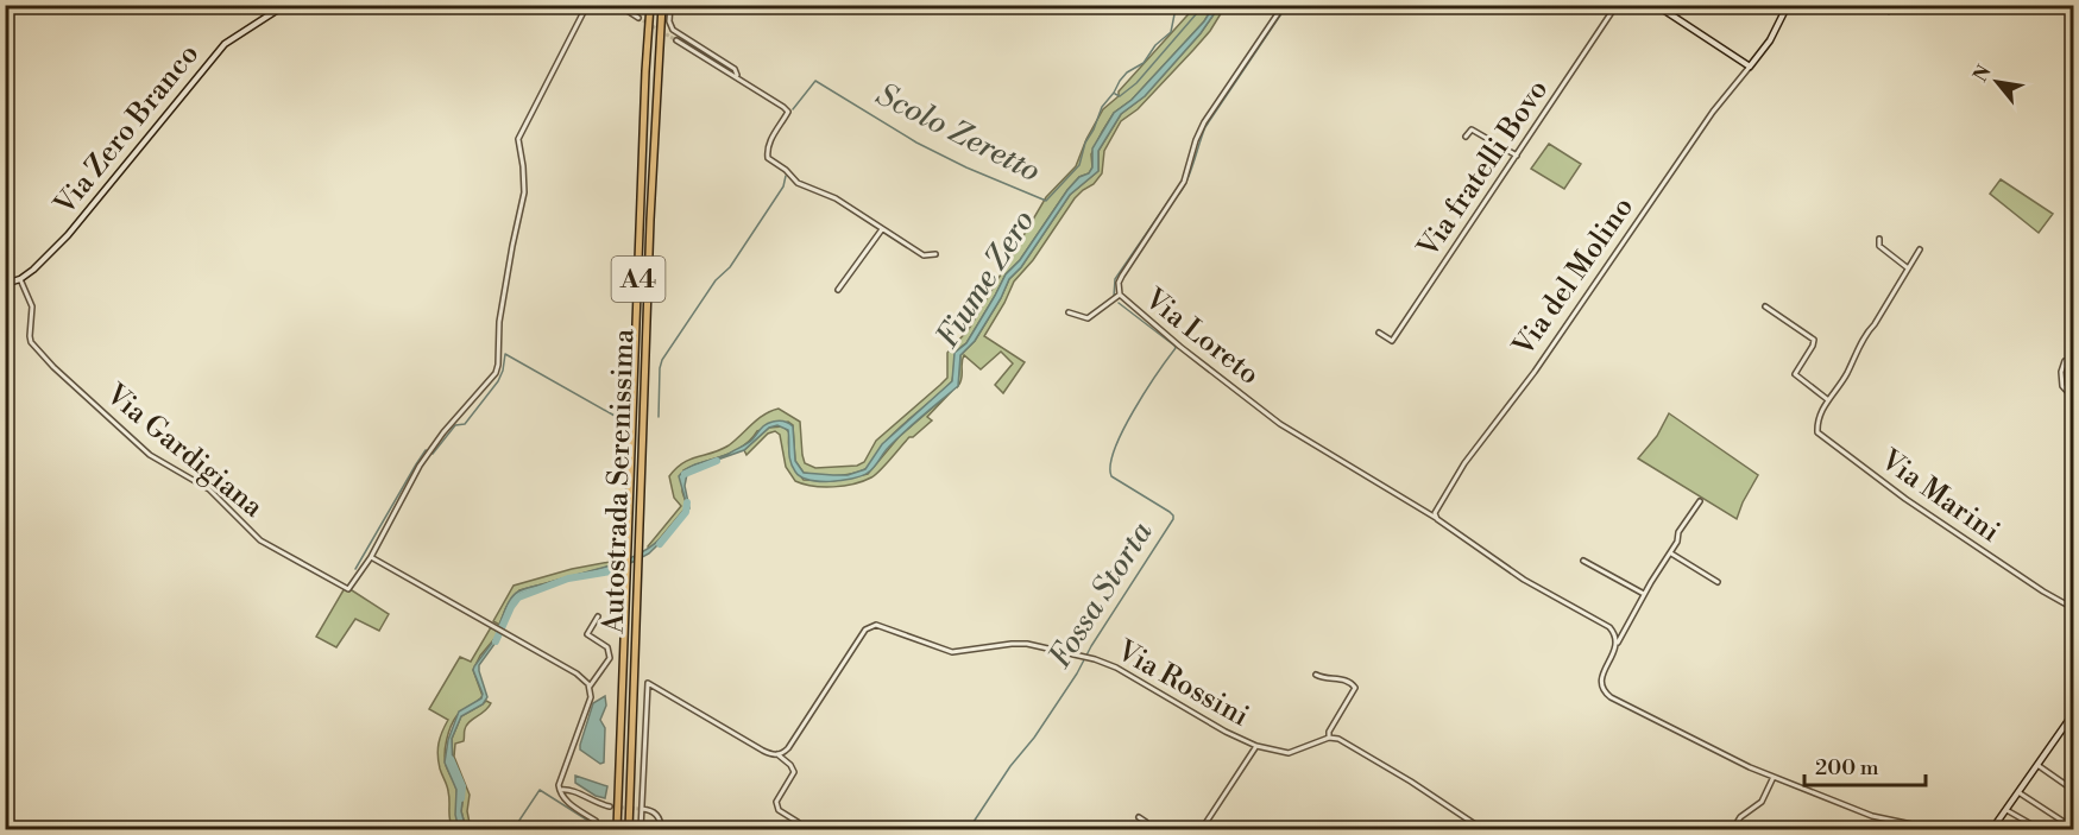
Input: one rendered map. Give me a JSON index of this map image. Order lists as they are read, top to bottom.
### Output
{
  "streets": {
    "highway": ["A4", "Autostrada Serenissima"],
    "main road": ["Via Zero Branco"],
    "street": [
      "Via fratelli Bovo",
      "Via del Molino",
      "Via Loreto",
      "Via Gardigiana",
      "Via Marini",
      "Via Rossini"
    ]
  },
  "crossings": [
    ["Via Zero Branco", "Via Gardigiana"],
    ["Via del Molino", "Via Loreto"]
  ],
  "water": ["Scolo Zeretto", "Fiume Zero", "Fossa Storta"],
  "scale_bar": "200 m",
  "north": "top left"
}
